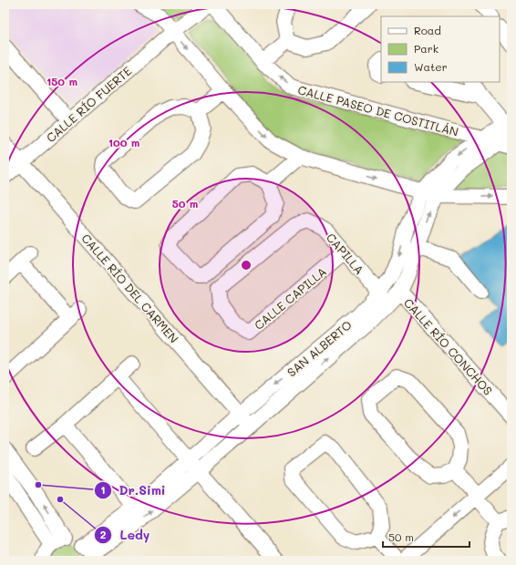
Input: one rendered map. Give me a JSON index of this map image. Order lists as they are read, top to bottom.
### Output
{
  "streets": {
    "street": [
      "CALLE RÍO FUERTE",
      "CALLE PASEO DE COSTITLÁN",
      "CAPILLA",
      "CALLE RÍO DEL CARMEN",
      "CALLE CAPILLA",
      "CALLE RÍO CONCHOS",
      "SAN ALBERTO"
    ]
  },
  "crossings": [
    ["CALLE RÍO FUERTE", "CALLE RÍO DEL CARMEN"],
    ["CALLE PASEO DE COSTITLÁN", "SAN ALBERTO"],
    ["CAPILLA", "CALLE CAPILLA"],
    ["CAPILLA", "SAN ALBERTO"],
    ["CALLE RÍO DEL CARMEN", "SAN ALBERTO"],
    ["CALLE RÍO CONCHOS", "SAN ALBERTO"]
  ],
  "places": ["Dr.Simi", "Ledy"],
  "legend": ["Road", "Park", "Water"],
  "scale_bar": "50 m",
  "rings": ["150 m", "100 m", "50 m"]
}
